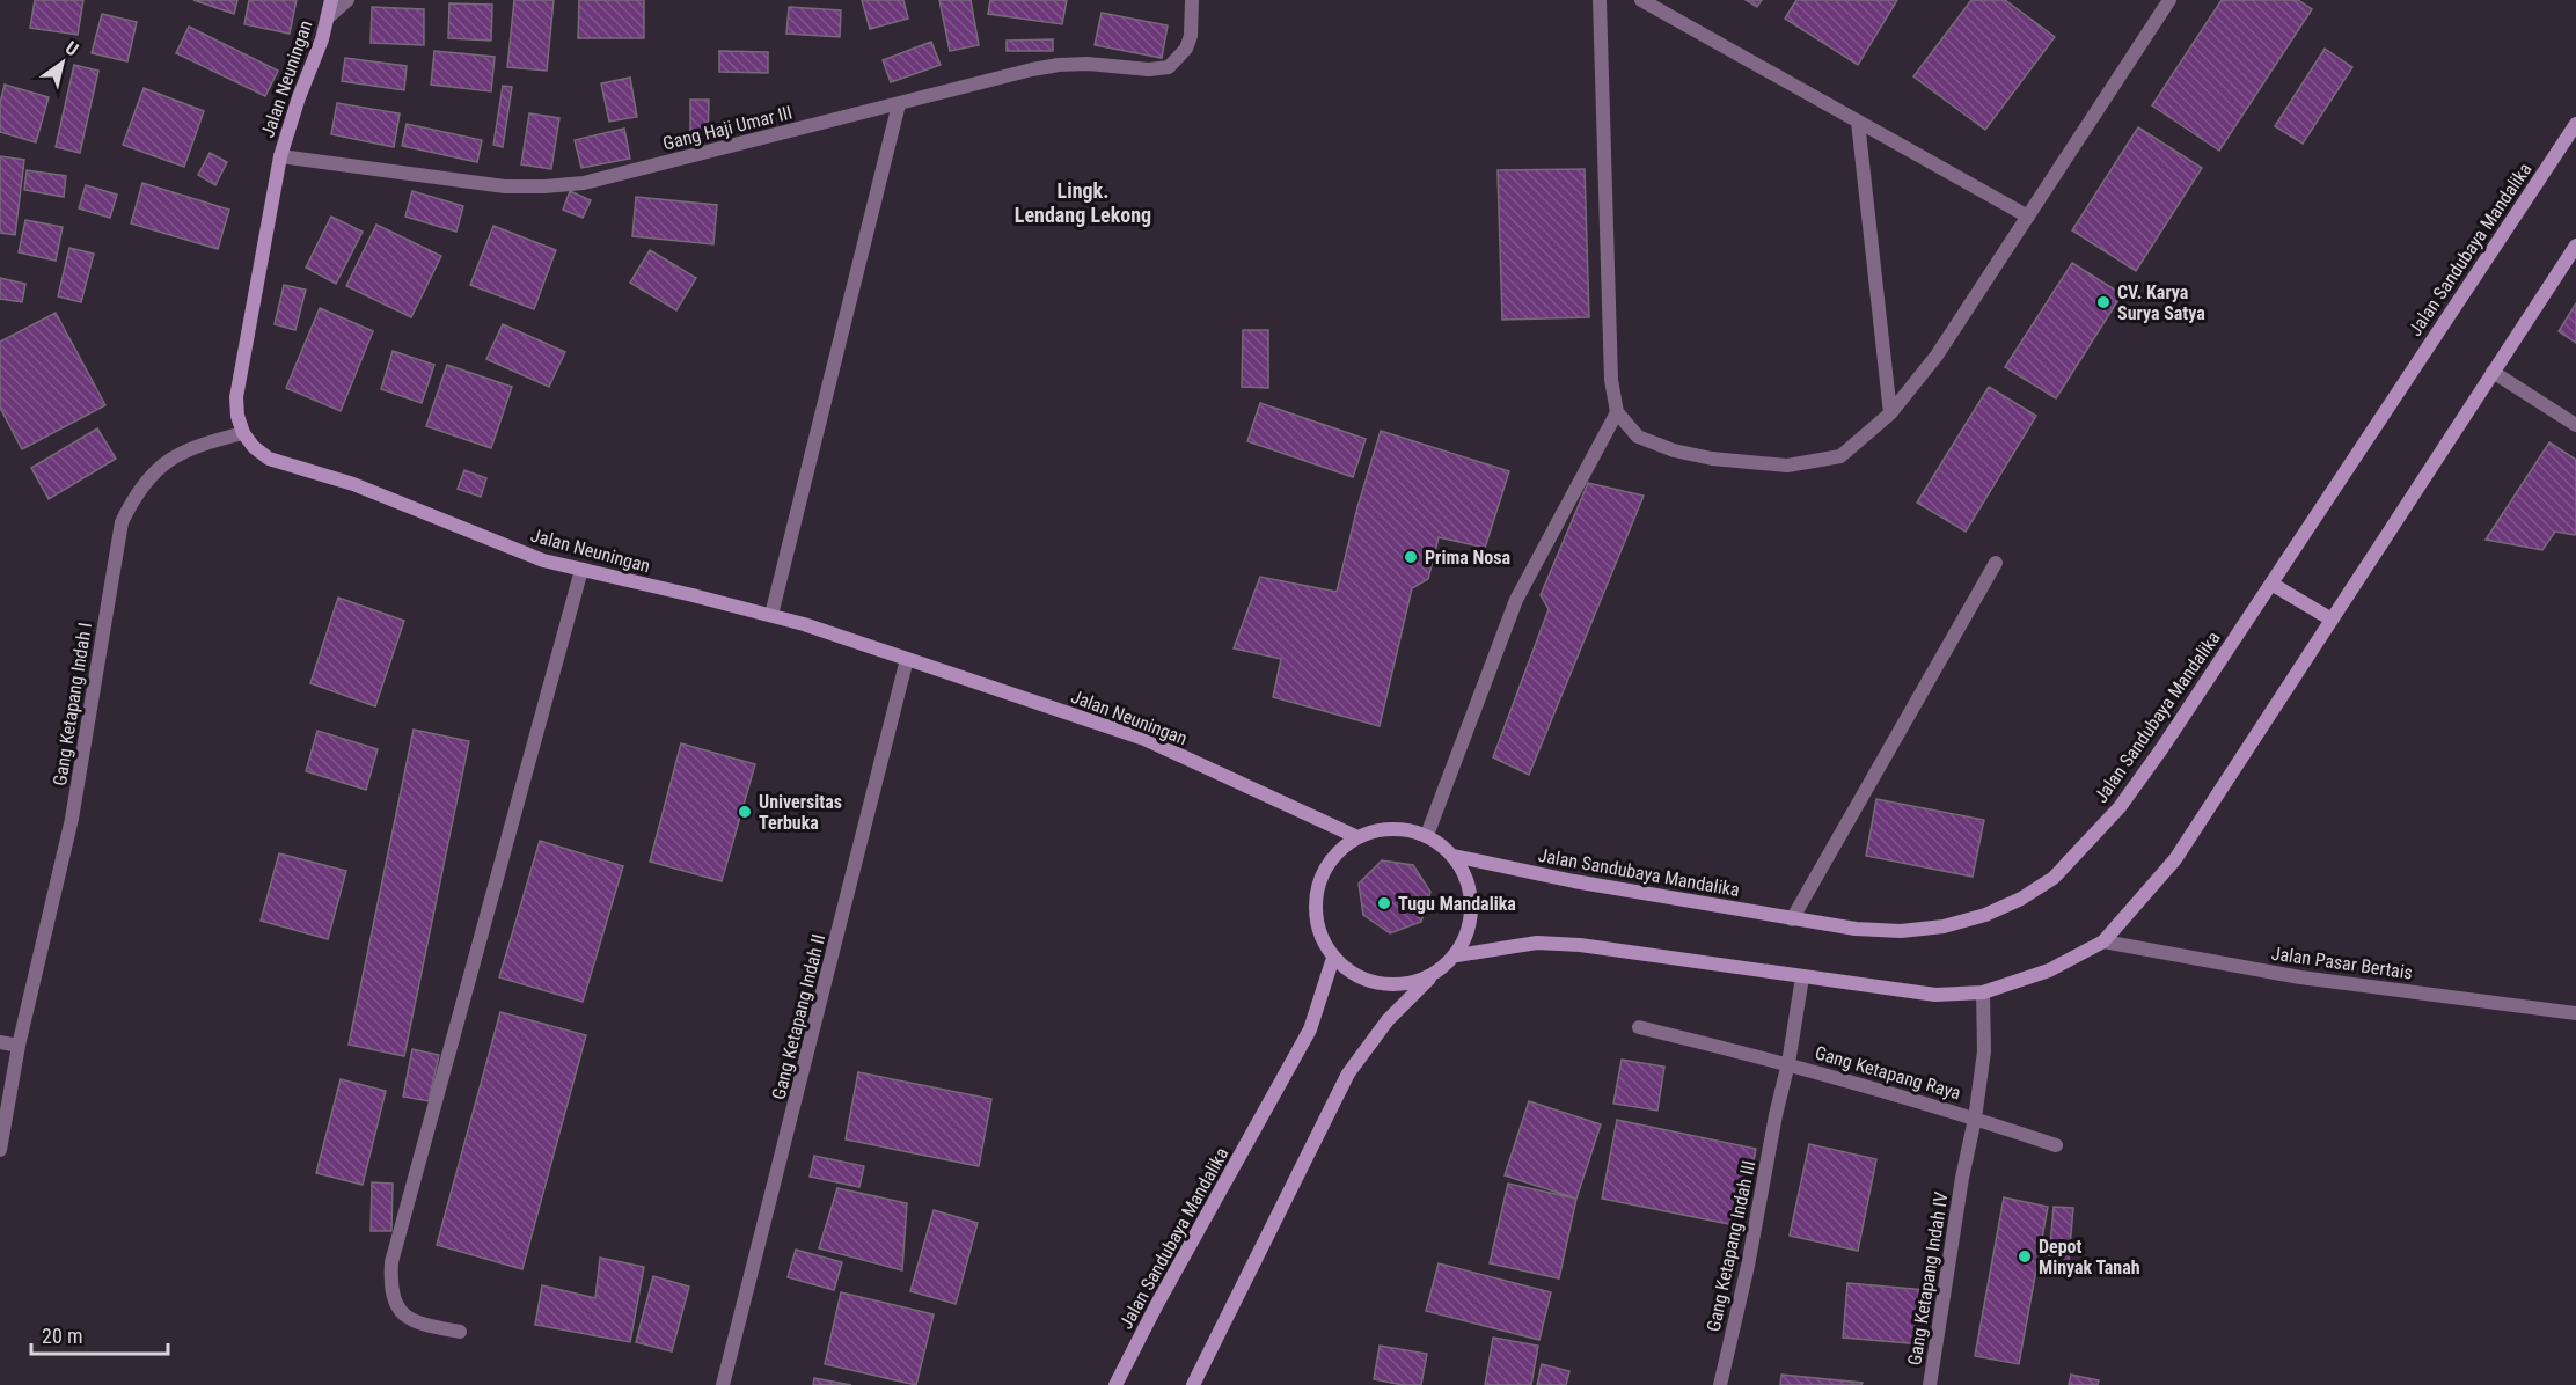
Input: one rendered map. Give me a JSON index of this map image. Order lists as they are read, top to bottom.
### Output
{
  "streets": {
    "main road": ["Jalan Neuningan", "Jalan Sandubaya Mandalika"],
    "street": [
      "Gang Haji Umar III",
      "Gang Ketapang Indah I",
      "Jalan Pasar Bertais",
      "Gang Ketapang Indah II",
      "Gang Ketapang Raya",
      "Gang Ketapang Indah III",
      "Gang Ketapang Indah IV"
    ]
  },
  "crossings": [
    ["Jalan Neuningan", "Gang Haji Umar III"],
    ["Jalan Neuningan", "Jalan Sandubaya Mandalika"],
    ["Jalan Neuningan", "Gang Ketapang Indah I"],
    ["Jalan Neuningan", "Gang Ketapang Indah II"],
    ["Gang Ketapang Raya", "Gang Ketapang Indah III"],
    ["Gang Ketapang Raya", "Gang Ketapang Indah IV"]
  ],
  "districts": ["Lingk. Lendang Lekong"],
  "places": [
    "CV. Karya Surya Satya",
    "Prima Nosa",
    "Universitas Terbuka",
    "Tugu Mandalika",
    "Depot Minyak Tanah"
  ],
  "scale_bar": "20 m",
  "north": "top right"
}
